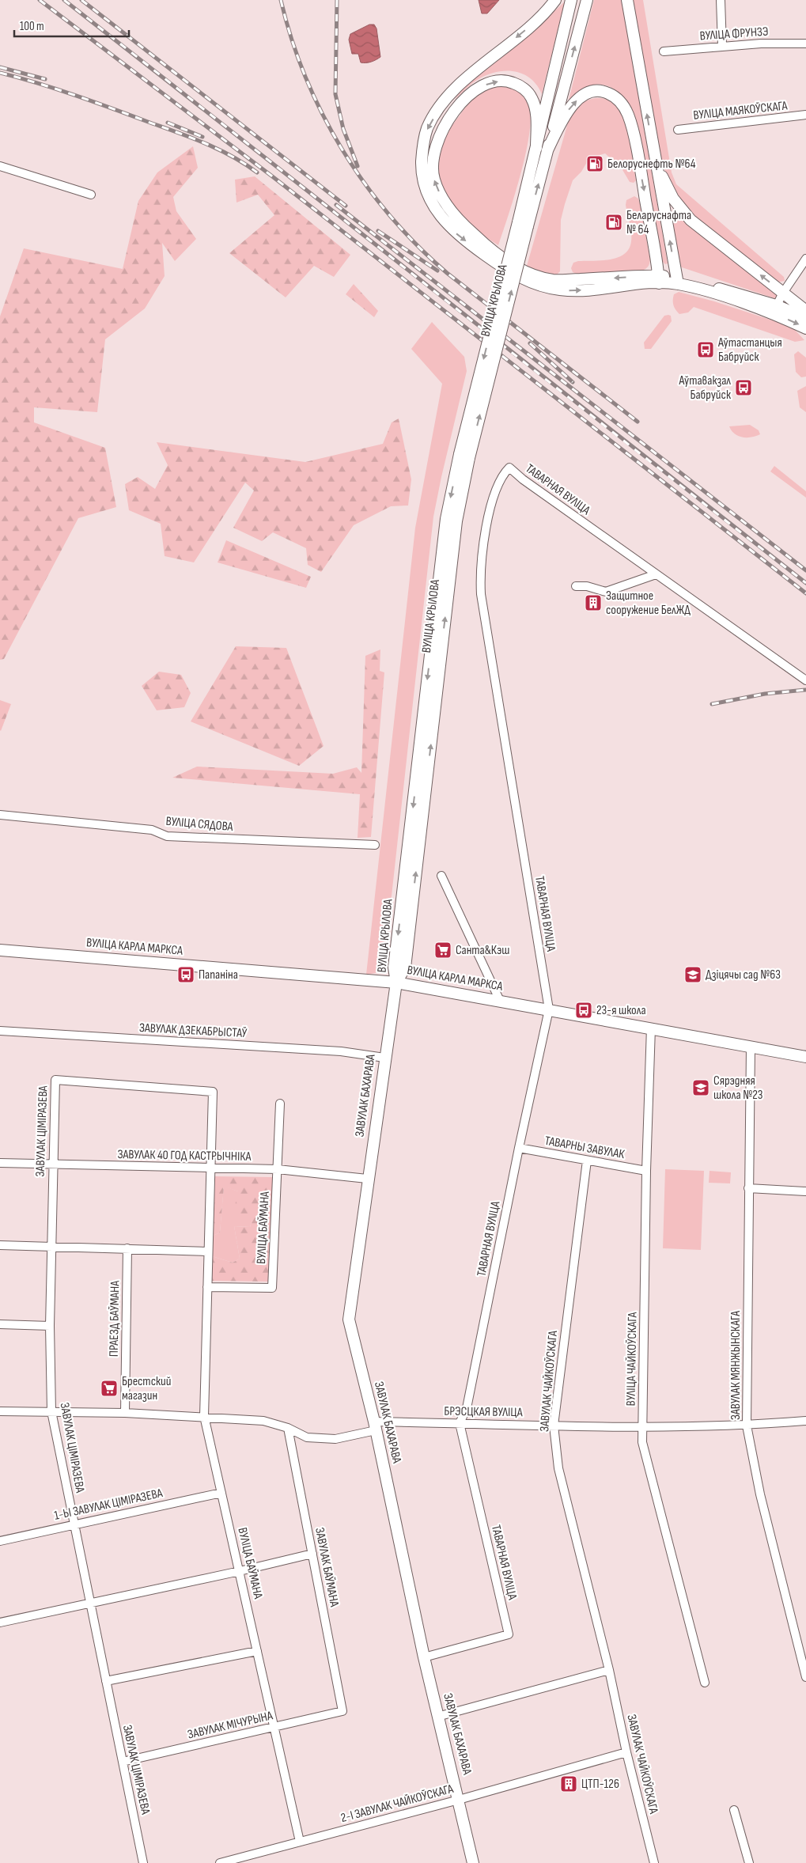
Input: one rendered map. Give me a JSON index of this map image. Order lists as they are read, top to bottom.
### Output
{
  "streets": {
    "main road": ["ВУЛІЦА КРЫЛОВА", "ВУЛІЦА КАРЛА МАРКСА", "ЗАВУЛАК БАХАРАВА"],
    "street": [
      "ВУЛІЦА ФРУНЗЭ",
      "ВУЛІЦА МАЯКОЎСКАГА",
      "ТАВАРНАЯ ВУЛІЦА",
      "ВУЛІЦА СЯДОВА",
      "ЗАВУЛАК ДЗЕКАБРЫСТАЎ",
      "ЗАВУЛАК ЦІМІРАЗЕВА",
      "ТАВАРНЫ ЗАВУЛАК",
      "ЗАВУЛАК 40 ГОД КАСТРЫЧНІКА",
      "ВУЛІЦА БАЎМАНА",
      "ПРАЕЗД БАЎМАНА",
      "ВУЛІЦА ЧАЙКОЎСКАГА",
      "ЗАВУЛАК МЯНЖЫНСКАГА",
      "ЗАВУЛАК ЧАЙКОЎСКАГА",
      "БРЭСЦКАЯ ВУЛІЦА",
      "1-Ы ЗАВУЛАК ЦІМІРАЗЕВА",
      "ЗАВУЛАК БАЎМАНА",
      "ЗАВУЛАК МІЧУРЫНА",
      "2-І ЗАВУЛАК ЧАЙКОЎСКАГА"
    ]
  },
  "crossings": [
    ["ВУЛІЦА КРЫЛОВА", "ВУЛІЦА КАРЛА МАРКСА"],
    ["ВУЛІЦА КРЫЛОВА", "ЗАВУЛАК БАХАРАВА"],
    ["ТАВАРНАЯ ВУЛІЦА", "ВУЛІЦА КАРЛА МАРКСА"],
    ["ТАВАРНАЯ ВУЛІЦА", "ЗАВУЛАК БАХАРАВА"],
    ["ТАВАРНАЯ ВУЛІЦА", "ТАВАРНЫ ЗАВУЛАК"],
    ["ТАВАРНАЯ ВУЛІЦА", "БРЭСЦКАЯ ВУЛІЦА"],
    ["ВУЛІЦА КАРЛА МАРКСА", "ЗАВУЛАК БАХАРАВА"],
    ["ВУЛІЦА КАРЛА МАРКСА", "ВУЛІЦА ЧАЙКОЎСКАГА"],
    ["ВУЛІЦА КАРЛА МАРКСА", "ЗАВУЛАК МЯНЖЫНСКАГА"],
    ["ЗАВУЛАК ДЗЕКАБРЫСТАЎ", "ЗАВУЛАК БАХАРАВА"],
    ["ЗАВУЛАК БАХАРАВА", "ЗАВУЛАК 40 ГОД КАСТРЫЧНІКА"],
    ["ЗАВУЛАК БАХАРАВА", "БРЭСЦКАЯ ВУЛІЦА"],
    ["ЗАВУЛАК БАХАРАВА", "2-І ЗАВУЛАК ЧАЙКОЎСКАГА"],
    ["ЗАВУЛАК ЦІМІРАЗЕВА", "ЗАВУЛАК 40 ГОД КАСТРЫЧНІКА"],
    ["ЗАВУЛАК ЦІМІРАЗЕВА", "ВУЛІЦА БАЎМАНА"],
    ["ЗАВУЛАК ЦІМІРАЗЕВА", "БРЭСЦКАЯ ВУЛІЦА"],
    ["ЗАВУЛАК ЦІМІРАЗЕВА", "1-Ы ЗАВУЛАК ЦІМІРАЗЕВА"],
    ["ЗАВУЛАК ЦІМІРАЗЕВА", "ЗАВУЛАК МІЧУРЫНА"],
    ["ТАВАРНЫ ЗАВУЛАК", "ВУЛІЦА ЧАЙКОЎСКАГА"],
    ["ТАВАРНЫ ЗАВУЛАК", "ЗАВУЛАК ЧАЙКОЎСКАГА"],
    ["ЗАВУЛАК 40 ГОД КАСТРЫЧНІКА", "ВУЛІЦА БАЎМАНА"],
    ["ВУЛІЦА БАЎМАНА", "БРЭСЦКАЯ ВУЛІЦА"],
    ["ВУЛІЦА БАЎМАНА", "1-Ы ЗАВУЛАК ЦІМІРАЗЕВА"],
    ["ВУЛІЦА БАЎМАНА", "ЗАВУЛАК МІЧУРЫНА"],
    ["ВУЛІЦА БАЎМАНА", "2-І ЗАВУЛАК ЧАЙКОЎСКАГА"],
    ["ПРАЕЗД БАЎМАНА", "БРЭСЦКАЯ ВУЛІЦА"],
    ["ВУЛІЦА ЧАЙКОЎСКАГА", "БРЭСЦКАЯ ВУЛІЦА"],
    ["ЗАВУЛАК МЯНЖЫНСКАГА", "БРЭСЦКАЯ ВУЛІЦА"],
    ["ЗАВУЛАК ЧАЙКОЎСКАГА", "БРЭСЦКАЯ ВУЛІЦА"],
    ["ЗАВУЛАК ЧАЙКОЎСКАГА", "2-І ЗАВУЛАК ЧАЙКОЎСКАГА"],
    ["БРЭСЦКАЯ ВУЛІЦА", "ЗАВУЛАК БАЎМАНА"],
    ["ЗАВУЛАК БАЎМАНА", "ЗАВУЛАК МІЧУРЫНА"]
  ],
  "places": {
    "fuel station": ["Белоруснефть №64", "Беларуснафта № 64"],
    "bus stop": [
      "Аўтастанцыя Бабруйск",
      "Аўтавакзал Бабруйск",
      "Папаніна",
      "23-я школа"
    ],
    "building": ["Защитное сооружение БелЖД", "ЦТП-126"],
    "supermarket": ["Санта&Кэш", "Брестский магазин"],
    "school or university": ["Дзіцячы сад №63", "Сярэдняя школа №23"]
  },
  "scale_bar": "100 m"
}
